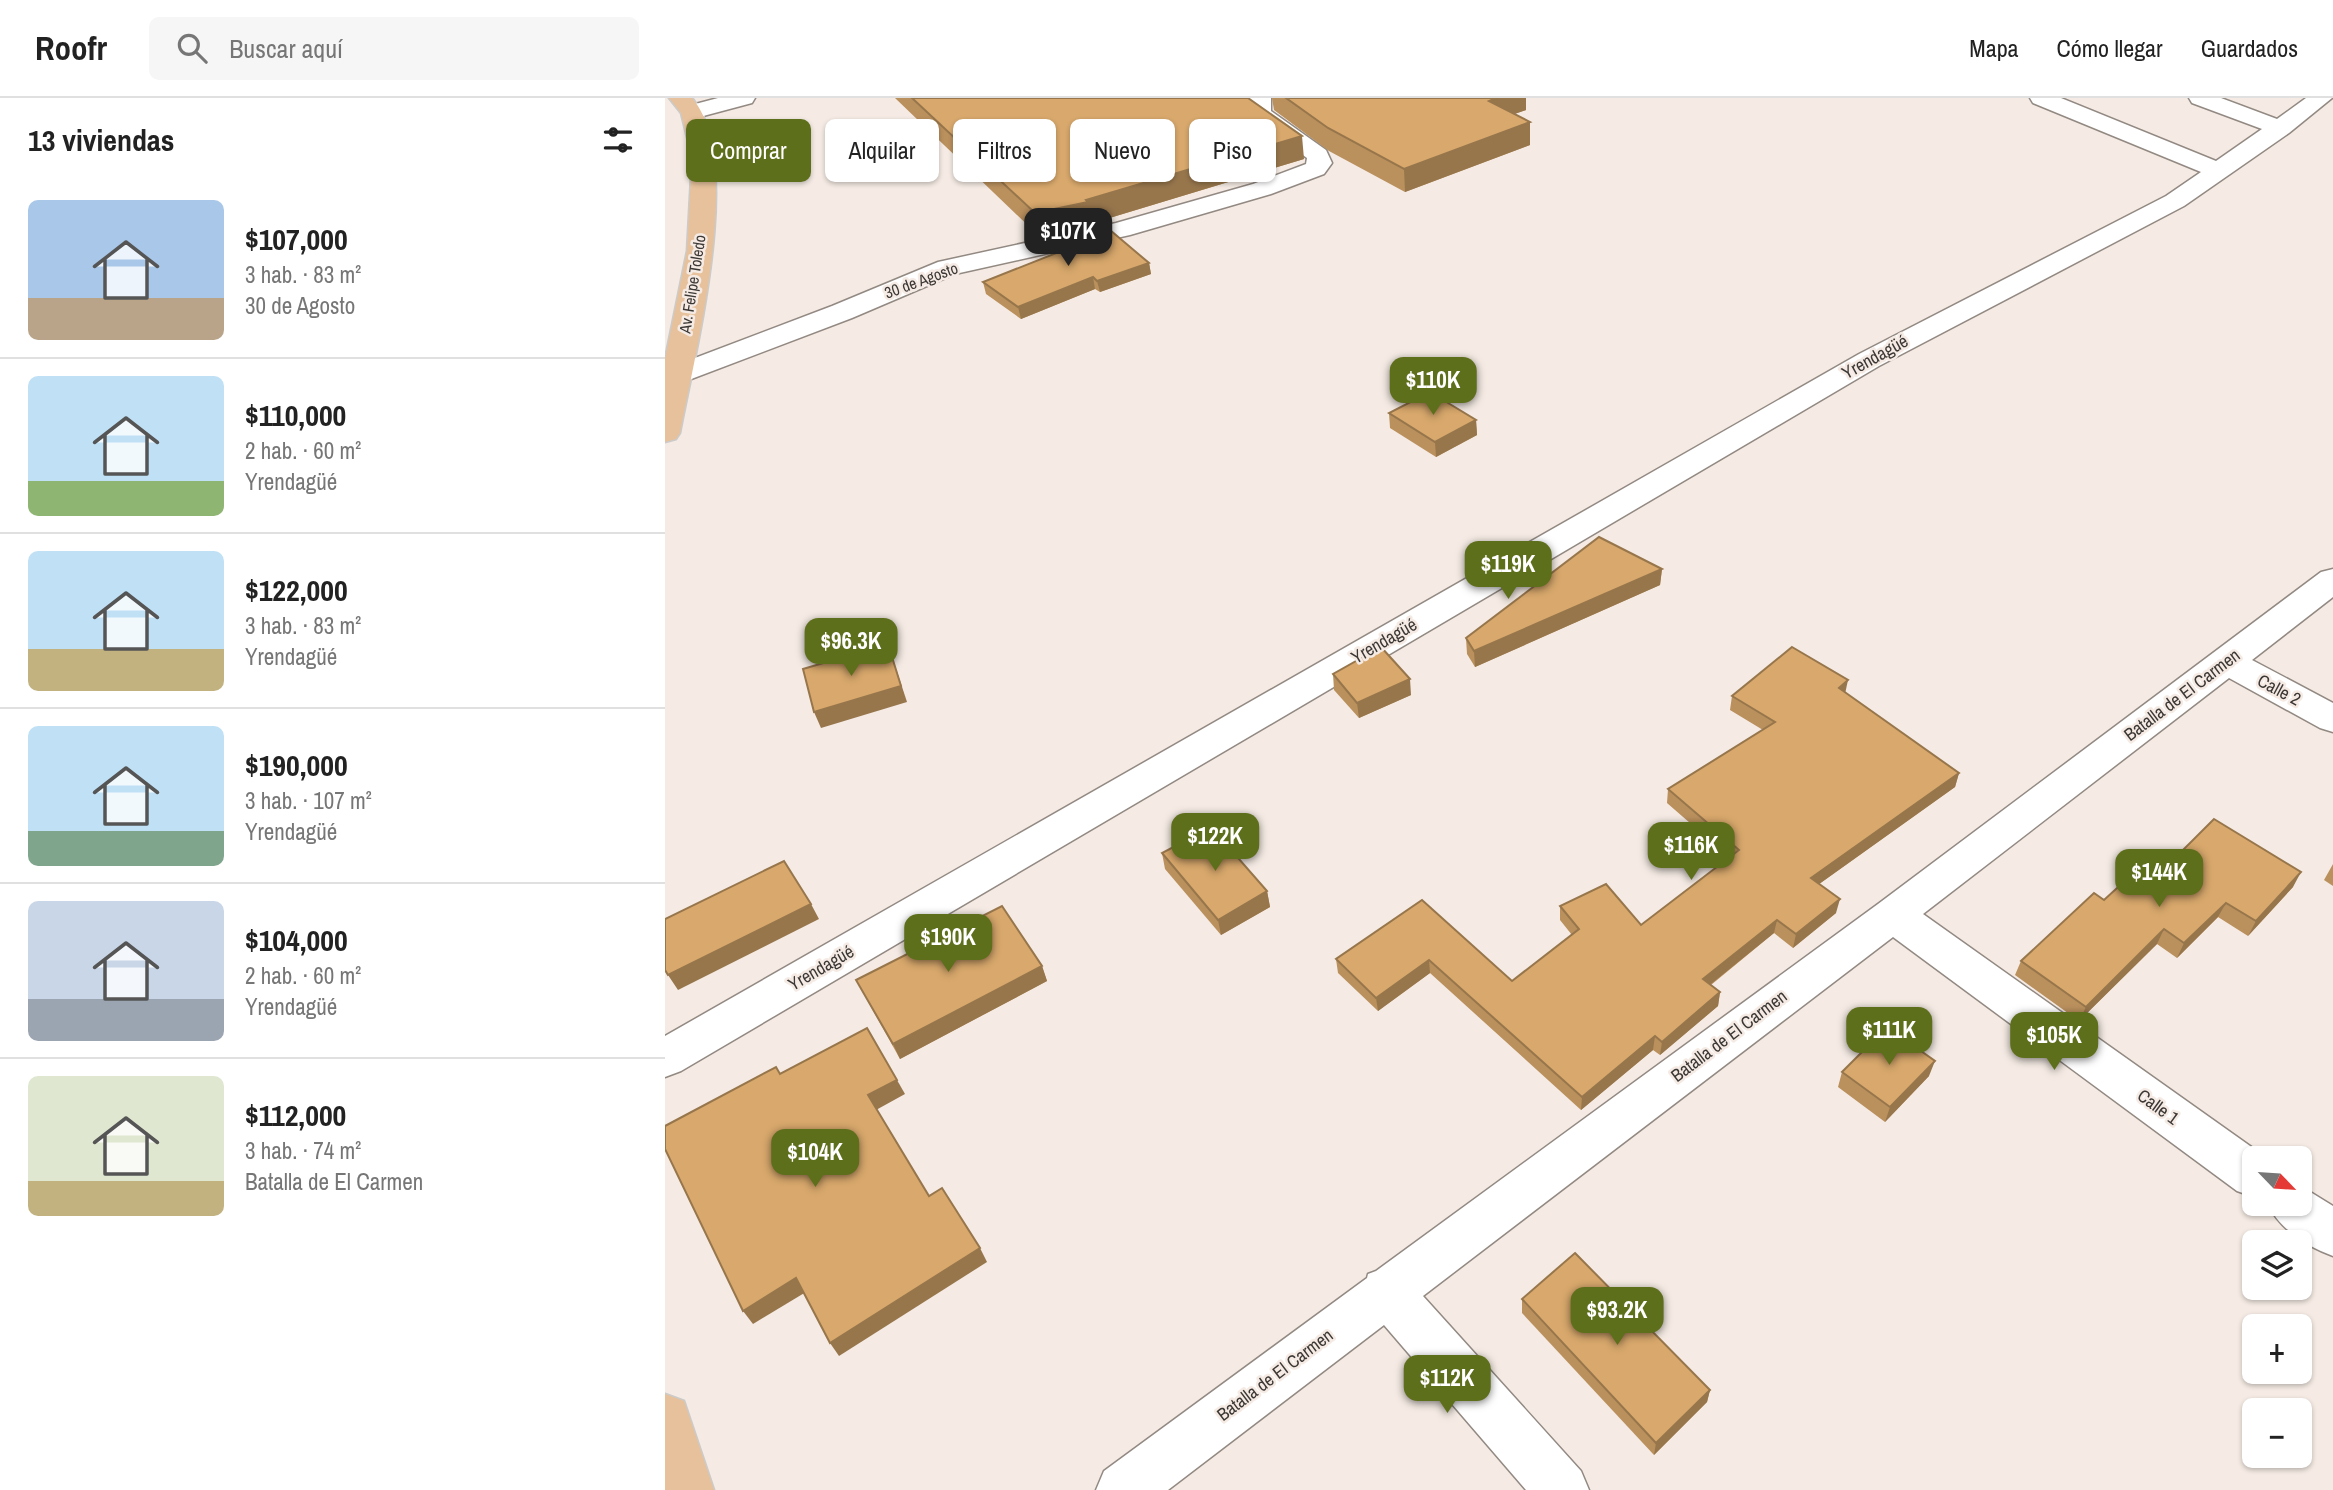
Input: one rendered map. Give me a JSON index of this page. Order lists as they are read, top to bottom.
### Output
{
  "streets": {
    "main road": ["Av. Felipe Toledo"],
    "street": [
      "30 de Agosto",
      "Yrendagüé",
      "Calle 2",
      "Batalla de El Carmen",
      "Calle 1"
    ]
  },
  "crossings": [
    ["30 de Agosto", "Av. Felipe Toledo"],
    ["Calle 2", "Batalla de El Carmen"],
    ["Batalla de El Carmen", "Calle 1"]
  ],
  "north": "bottom right",
  "page": {
    "header": "Roofr",
    "search": "Buscar aquí",
    "nav": ["Mapa", "Cómo llegar", "Guardados"],
    "heading": "13 viviendas",
    "chip": [
      "Comprar",
      "Alquilar",
      "Filtros",
      "Nuevo",
      "Piso"
    ],
    "list": [
      {
        "name": "$107,000",
        "note": "3 hab. · 83 m² · 30 de Agosto"
      },
      {
        "name": "$110,000",
        "note": "2 hab. · 60 m² · Yrendagüé"
      },
      {
        "name": "$122,000",
        "note": "3 hab. · 83 m² · Yrendagüé"
      },
      {
        "name": "$190,000",
        "note": "3 hab. · 107 m² · Yrendagüé"
      },
      {
        "name": "$104,000",
        "note": "2 hab. · 60 m² · Yrendagüé"
      },
      {
        "name": "$112,000",
        "note": "3 hab. · 74 m² · Batalla de El Carmen"
      }
    ],
    "price": [
      "$107K",
      "$110K",
      "$119K",
      "$96.3K",
      "$122K",
      "$116K",
      "$144K",
      "$190K",
      "$111K",
      "$105K",
      "$104K",
      "$93.2K",
      "$112K"
    ],
    "map_buttons": ["+", "−"]
  }
}
